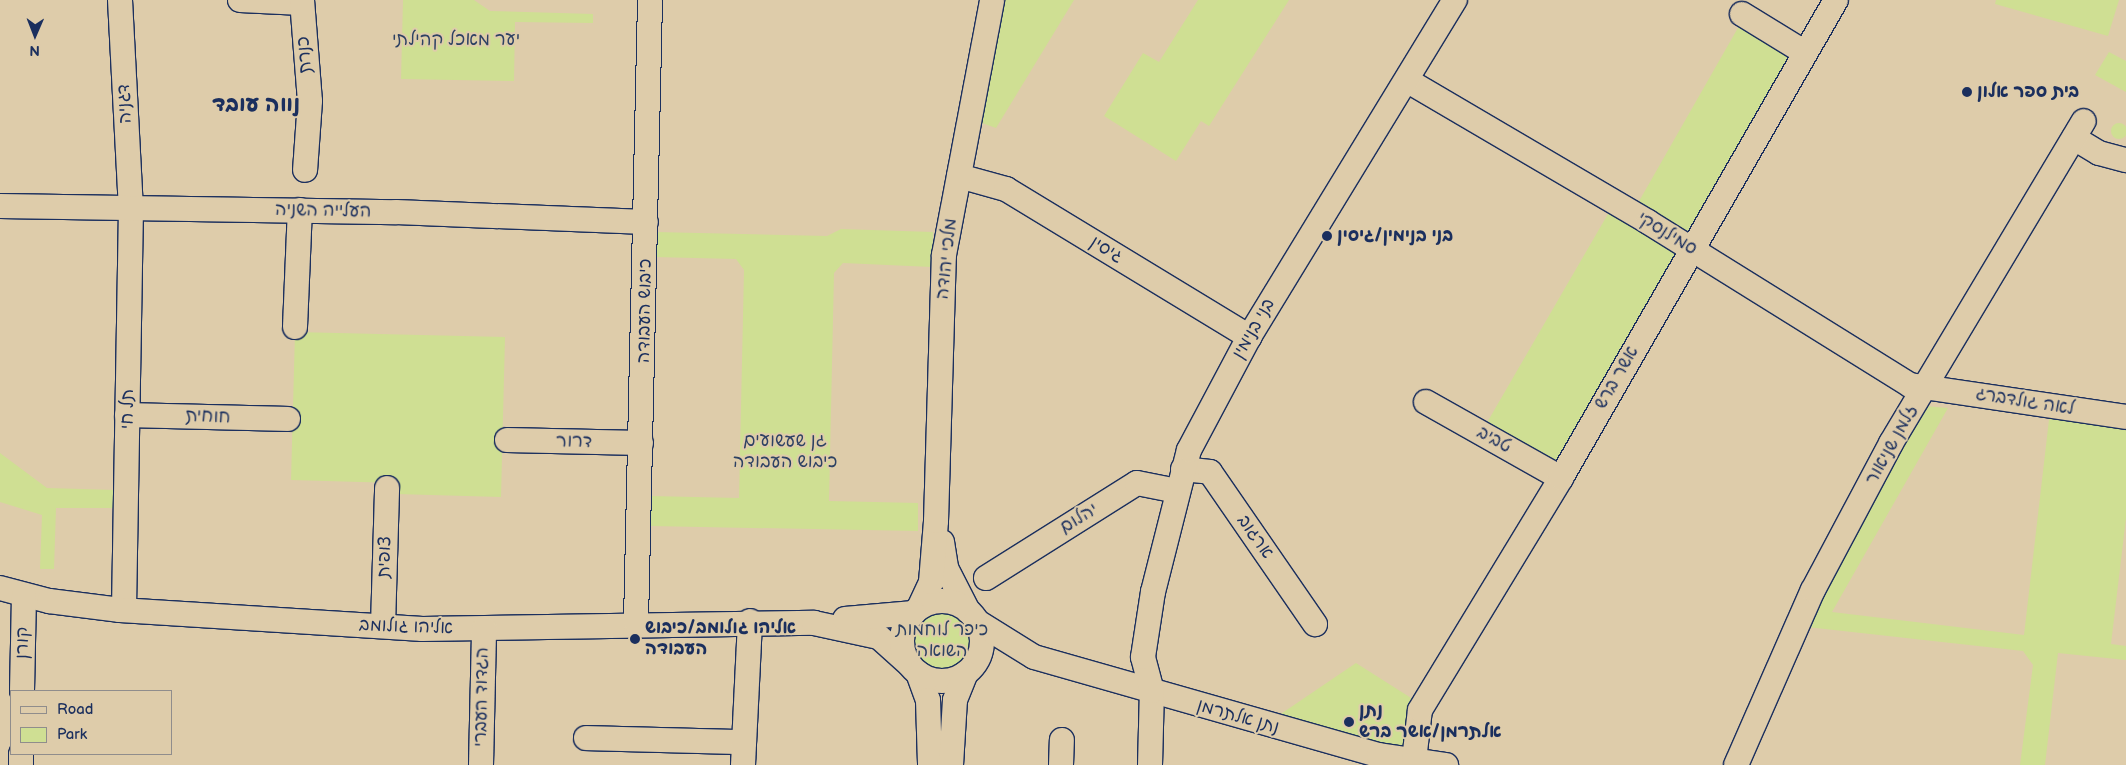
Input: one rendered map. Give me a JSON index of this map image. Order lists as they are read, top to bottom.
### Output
{
  "streets": {
    "street": [
      "כנרת",
      "דגניה",
      "העלייה השניה",
      "סמילנסקי",
      "גיסין",
      "מלכי יהודה",
      "כיבוש העבודה",
      "בני בנימין",
      "אשר ברש",
      "לאה גולדברג",
      "תל חי",
      "חוחית",
      "טביב",
      "דרור",
      "זלמן שניאור",
      "יהלום",
      "ארגוב",
      "צופית",
      "אליהו גולומב",
      "קורן",
      "הגדוד העברי",
      "נתן אלתרמן"
    ]
  },
  "crossings": [
    ["דגניה", "העלייה השניה"],
    ["דגניה", "תל חי"],
    ["העלייה השניה", "כיבוש העבודה"],
    ["העלייה השניה", "תל חי"],
    ["סמילנסקי", "בני בנימין"],
    ["סמילנסקי", "אשר ברש"],
    ["סמילנסקי", "לאה גולדברג"],
    ["סמילנסקי", "זלמן שניאור"],
    ["גיסין", "מלכי יהודה"],
    ["גיסין", "בני בנימין"],
    ["מלכי יהודה", "אליהו גולומב"],
    ["מלכי יהודה", "נתן אלתרמן"],
    ["כיבוש העבודה", "דרור"],
    ["כיבוש העבודה", "אליהו גולומב"],
    ["בני בנימין", "יהלום"],
    ["בני בנימין", "ארגוב"],
    ["בני בנימין", "נתן אלתרמן"],
    ["אשר ברש", "טביב"],
    ["אשר ברש", "נתן אלתרמן"],
    ["לאה גולדברג", "זלמן שניאור"],
    ["תל חי", "חוחית"],
    ["תל חי", "אליהו גולומב"],
    ["יהלום", "ארגוב"],
    ["צופית", "אליהו גולומב"],
    ["אליהו גולומב", "קורן"],
    ["אליהו גולומב", "הגדוד העברי"],
    ["אליהו גולומב", "נתן אלתרמן"]
  ],
  "districts": ["נווה עובד"],
  "parks": ["יער מאכל קהילתי", "גן שעשועים כיבוש העבודה", "כיכר לוחמות השואה"],
  "places": [
    "בית ספר אלון",
    "בני בנימין/גיסין",
    "אליהו גולומב/כיבוש העבודה",
    "נתן אלתרמן/אשר ברש"
  ],
  "legend": ["Road", "Park"],
  "north": "bottom"
}
